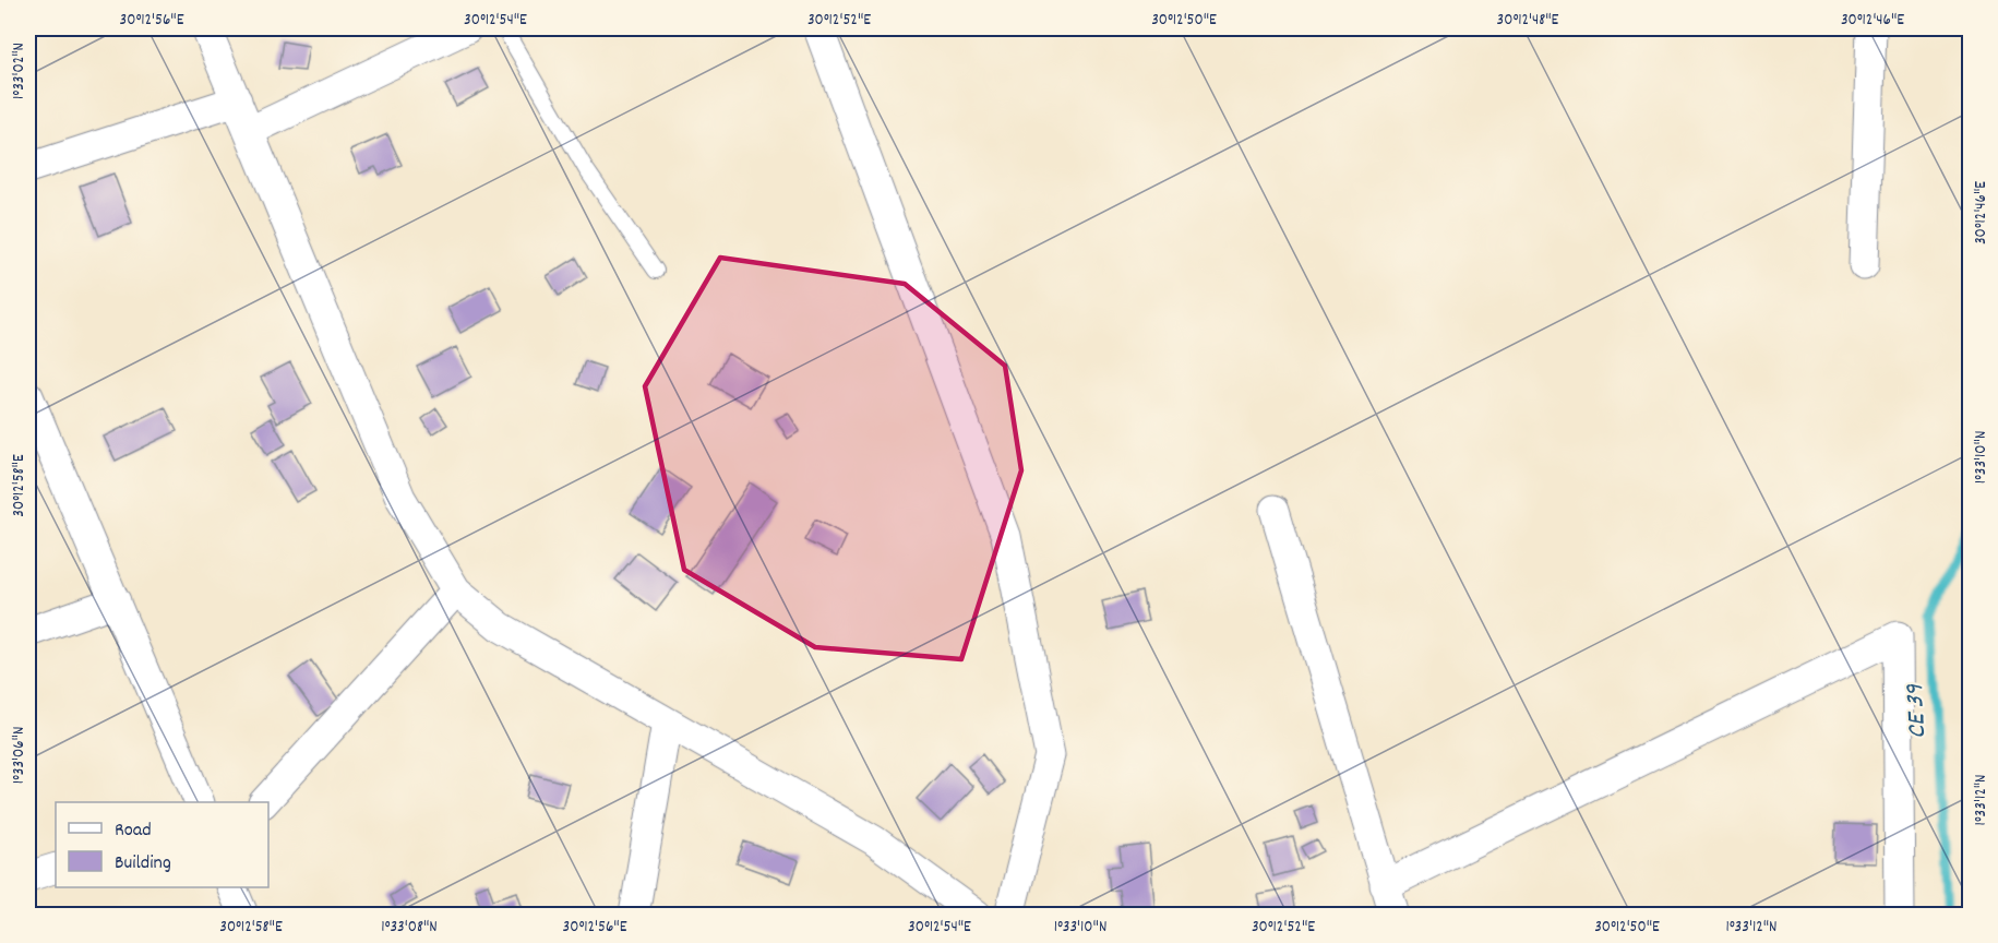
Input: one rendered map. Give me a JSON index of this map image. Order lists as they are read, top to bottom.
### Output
{
  "water": ["CE 39"],
  "legend": ["Road", "Building"],
  "coordinates": [
    "30°12'56\"E",
    "30°12'54\"E",
    "30°12'52\"E",
    "30°12'50\"E",
    "30°12'48\"E",
    "30°12'46\"E",
    "1°33'02\"N",
    "1°33'10\"N",
    "30°12'58\"E",
    "1°33'06\"N",
    "1°33'12\"N",
    "1°33'08\"N"
  ]
}
